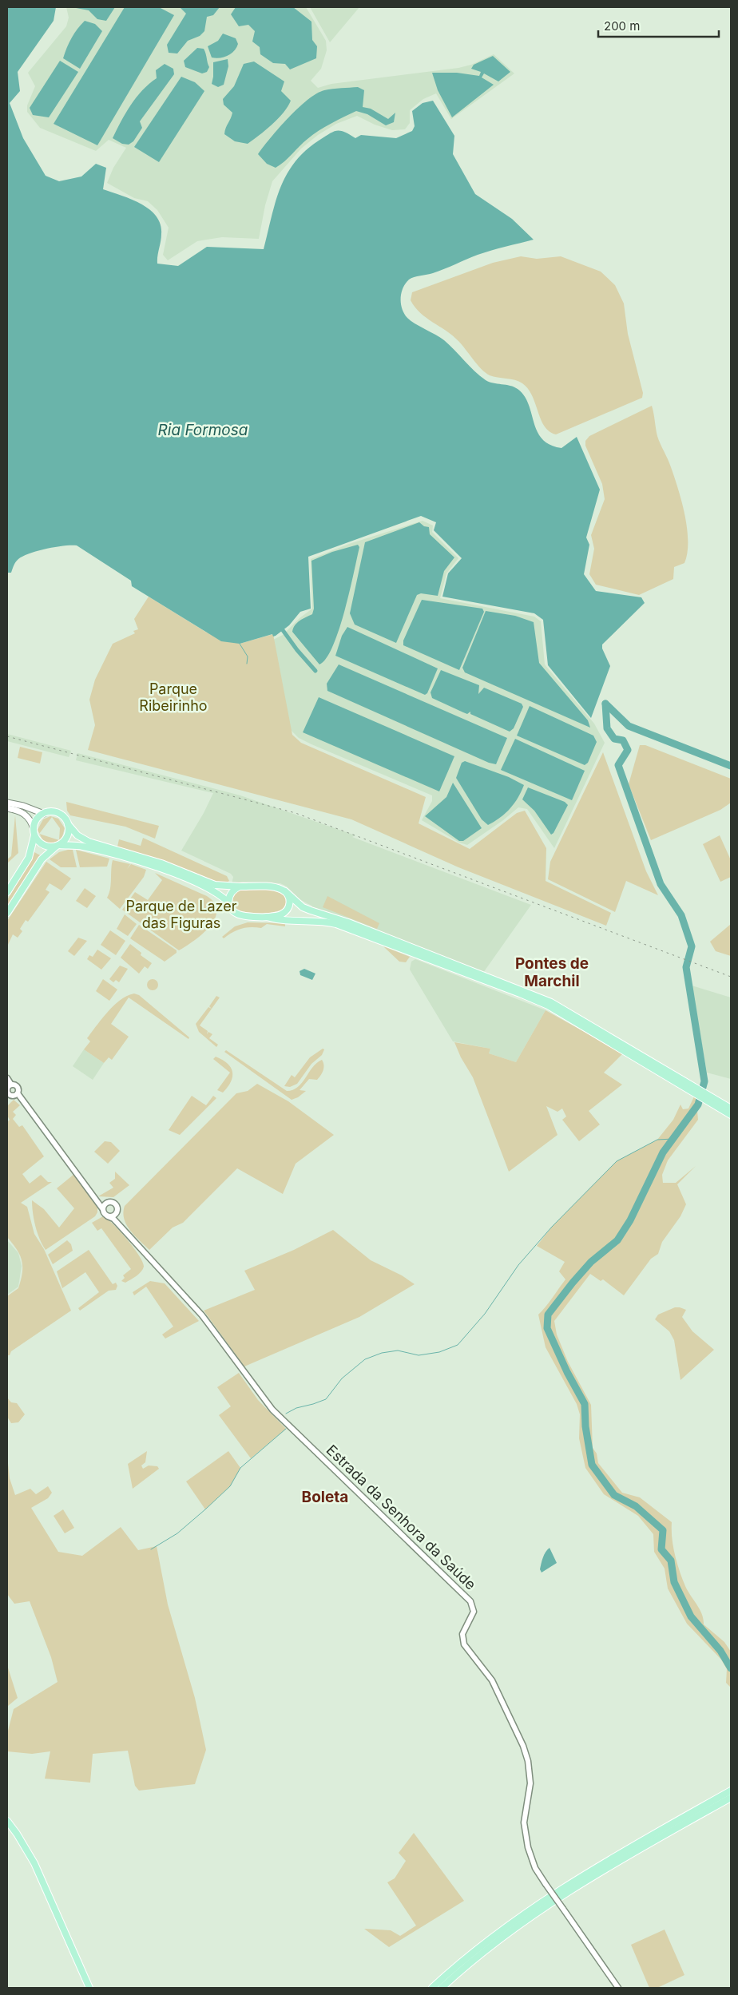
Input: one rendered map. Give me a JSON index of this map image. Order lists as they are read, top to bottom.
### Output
{
  "streets": {
    "street": ["Estrada da Senhora da Saúde"]
  },
  "districts": ["Pontes de Marchil", "Boleta"],
  "water": ["Ria Formosa"],
  "parks": ["Parque Ribeirinho", "Parque de Lazer das Figuras"],
  "scale_bar": "200 m"
}
